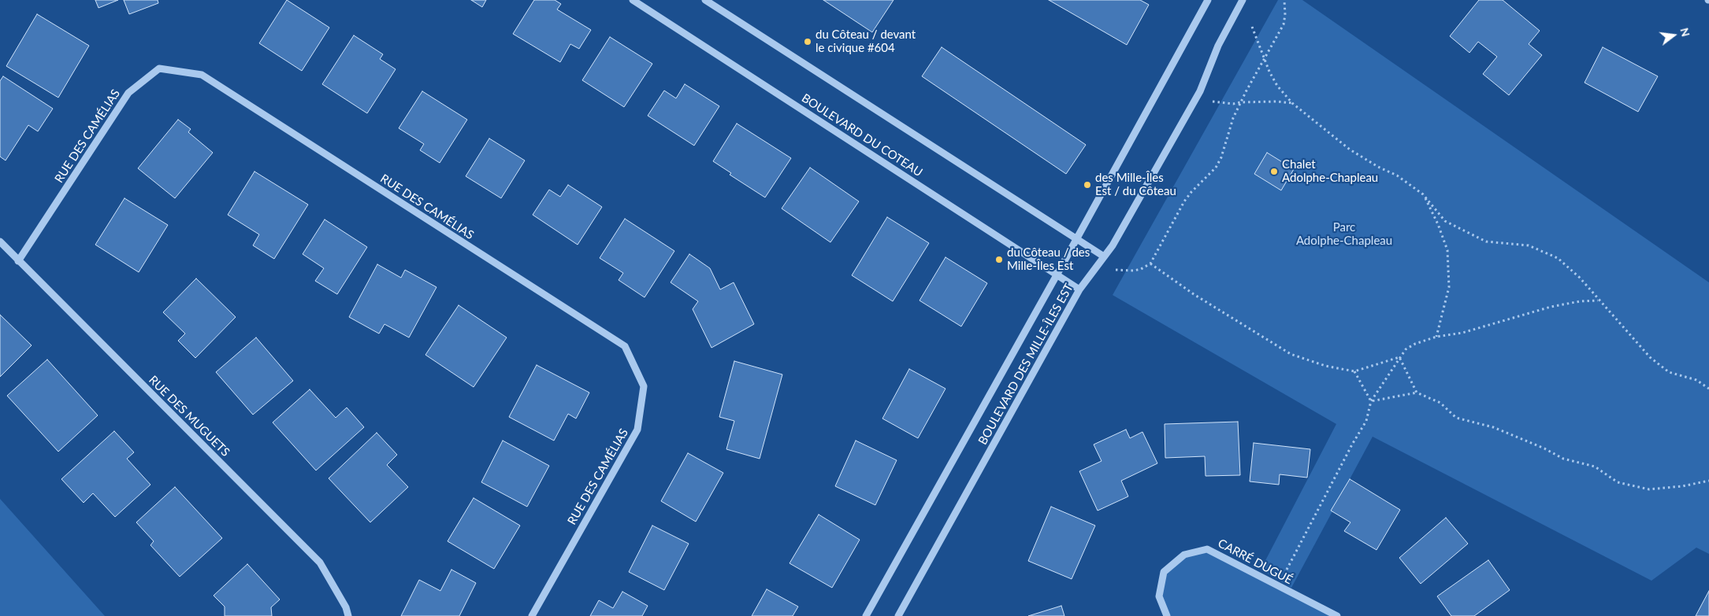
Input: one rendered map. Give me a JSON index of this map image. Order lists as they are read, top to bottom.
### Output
{
  "streets": {
    "street": [
      "BOULEVARD DU COTEAU",
      "RUE DES CAMÉLIAS",
      "BOULEVARD DES MILLE-ÎLES EST",
      "RUE DES MUGUETS",
      "CARRÉ DUGUÉ"
    ]
  },
  "crossings": [
    ["BOULEVARD DU COTEAU", "BOULEVARD DES MILLE-ÎLES EST"],
    ["RUE DES CAMÉLIAS", "RUE DES MUGUETS"]
  ],
  "parks": ["Parc Adolphe-Chapleau"],
  "places": [
    "du Côteau / devant le civique #604",
    "Chalet Adolphe-Chapleau",
    "des Mille-Îles Est / du Côteau",
    "du Côteau / des Mille-Îles Est"
  ],
  "north": "right"
}
